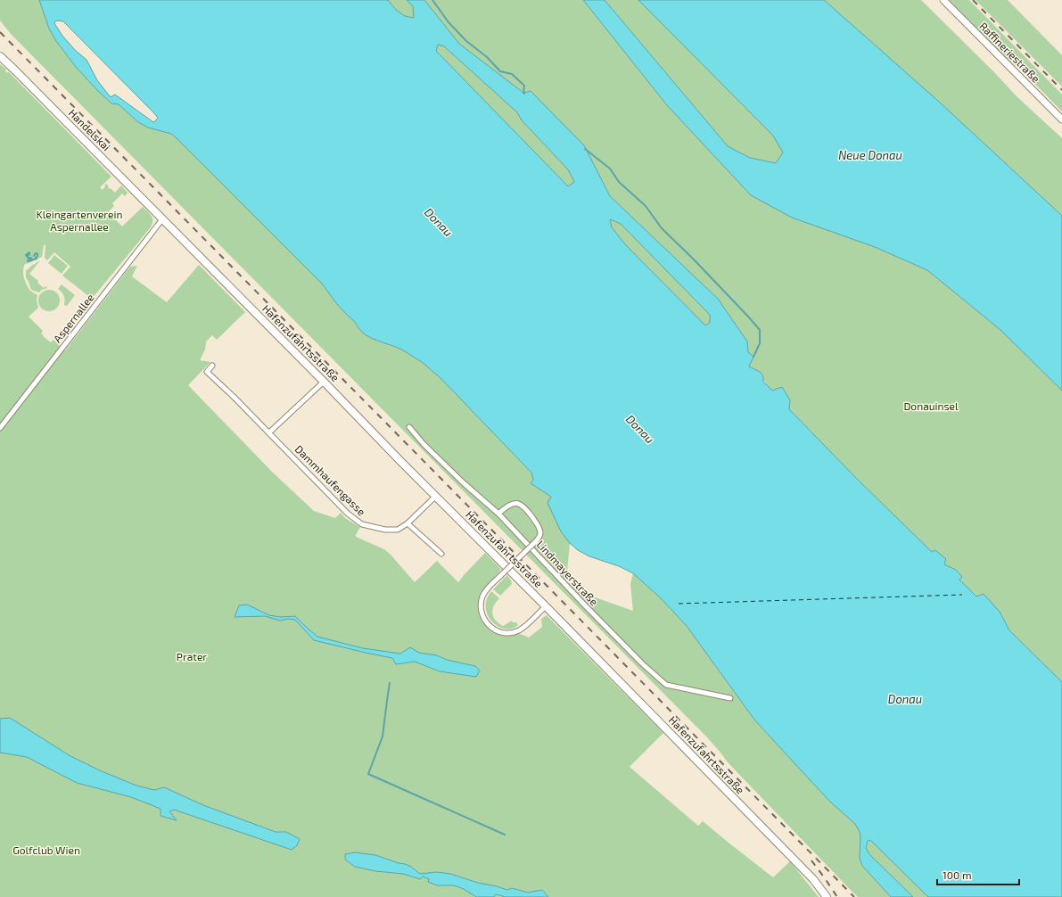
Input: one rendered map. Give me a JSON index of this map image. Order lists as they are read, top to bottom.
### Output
{
  "streets": {
    "main road": ["Raffineriestraße", "Handelskai", "Hafenzufahrtsstraße"],
    "street": ["Aspernallee", "Dammhaufengasse", "Lindmayerstraße"]
  },
  "crossings": [
    ["Handelskai", "Aspernallee"],
    ["Handelskai", "Hafenzufahrtsstraße"],
    ["Aspernallee", "Hafenzufahrtsstraße"],
    ["Hafenzufahrtsstraße", "Dammhaufengasse"]
  ],
  "water": ["Neue Donau", "Donau"],
  "parks": [
    "Kleingartenverein Aspernallee",
    "Donauinsel",
    "Prater",
    "Golfclub Wien"
  ],
  "scale_bar": "100 m"
}
